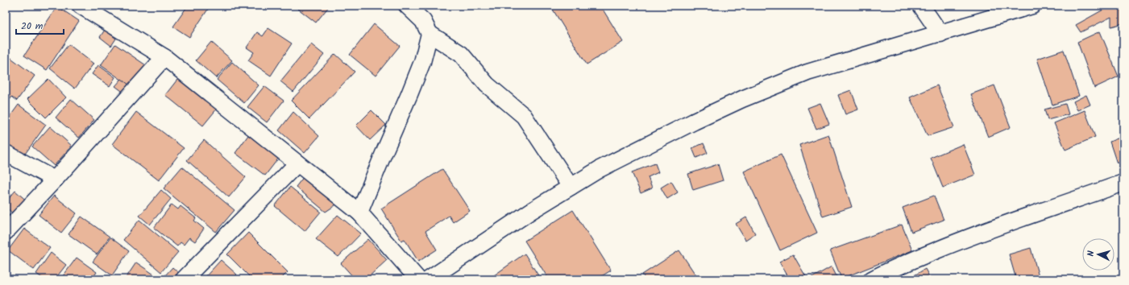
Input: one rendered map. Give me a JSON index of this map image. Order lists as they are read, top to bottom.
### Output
{
  "scale_bar": "20 m",
  "north": "left"
}
